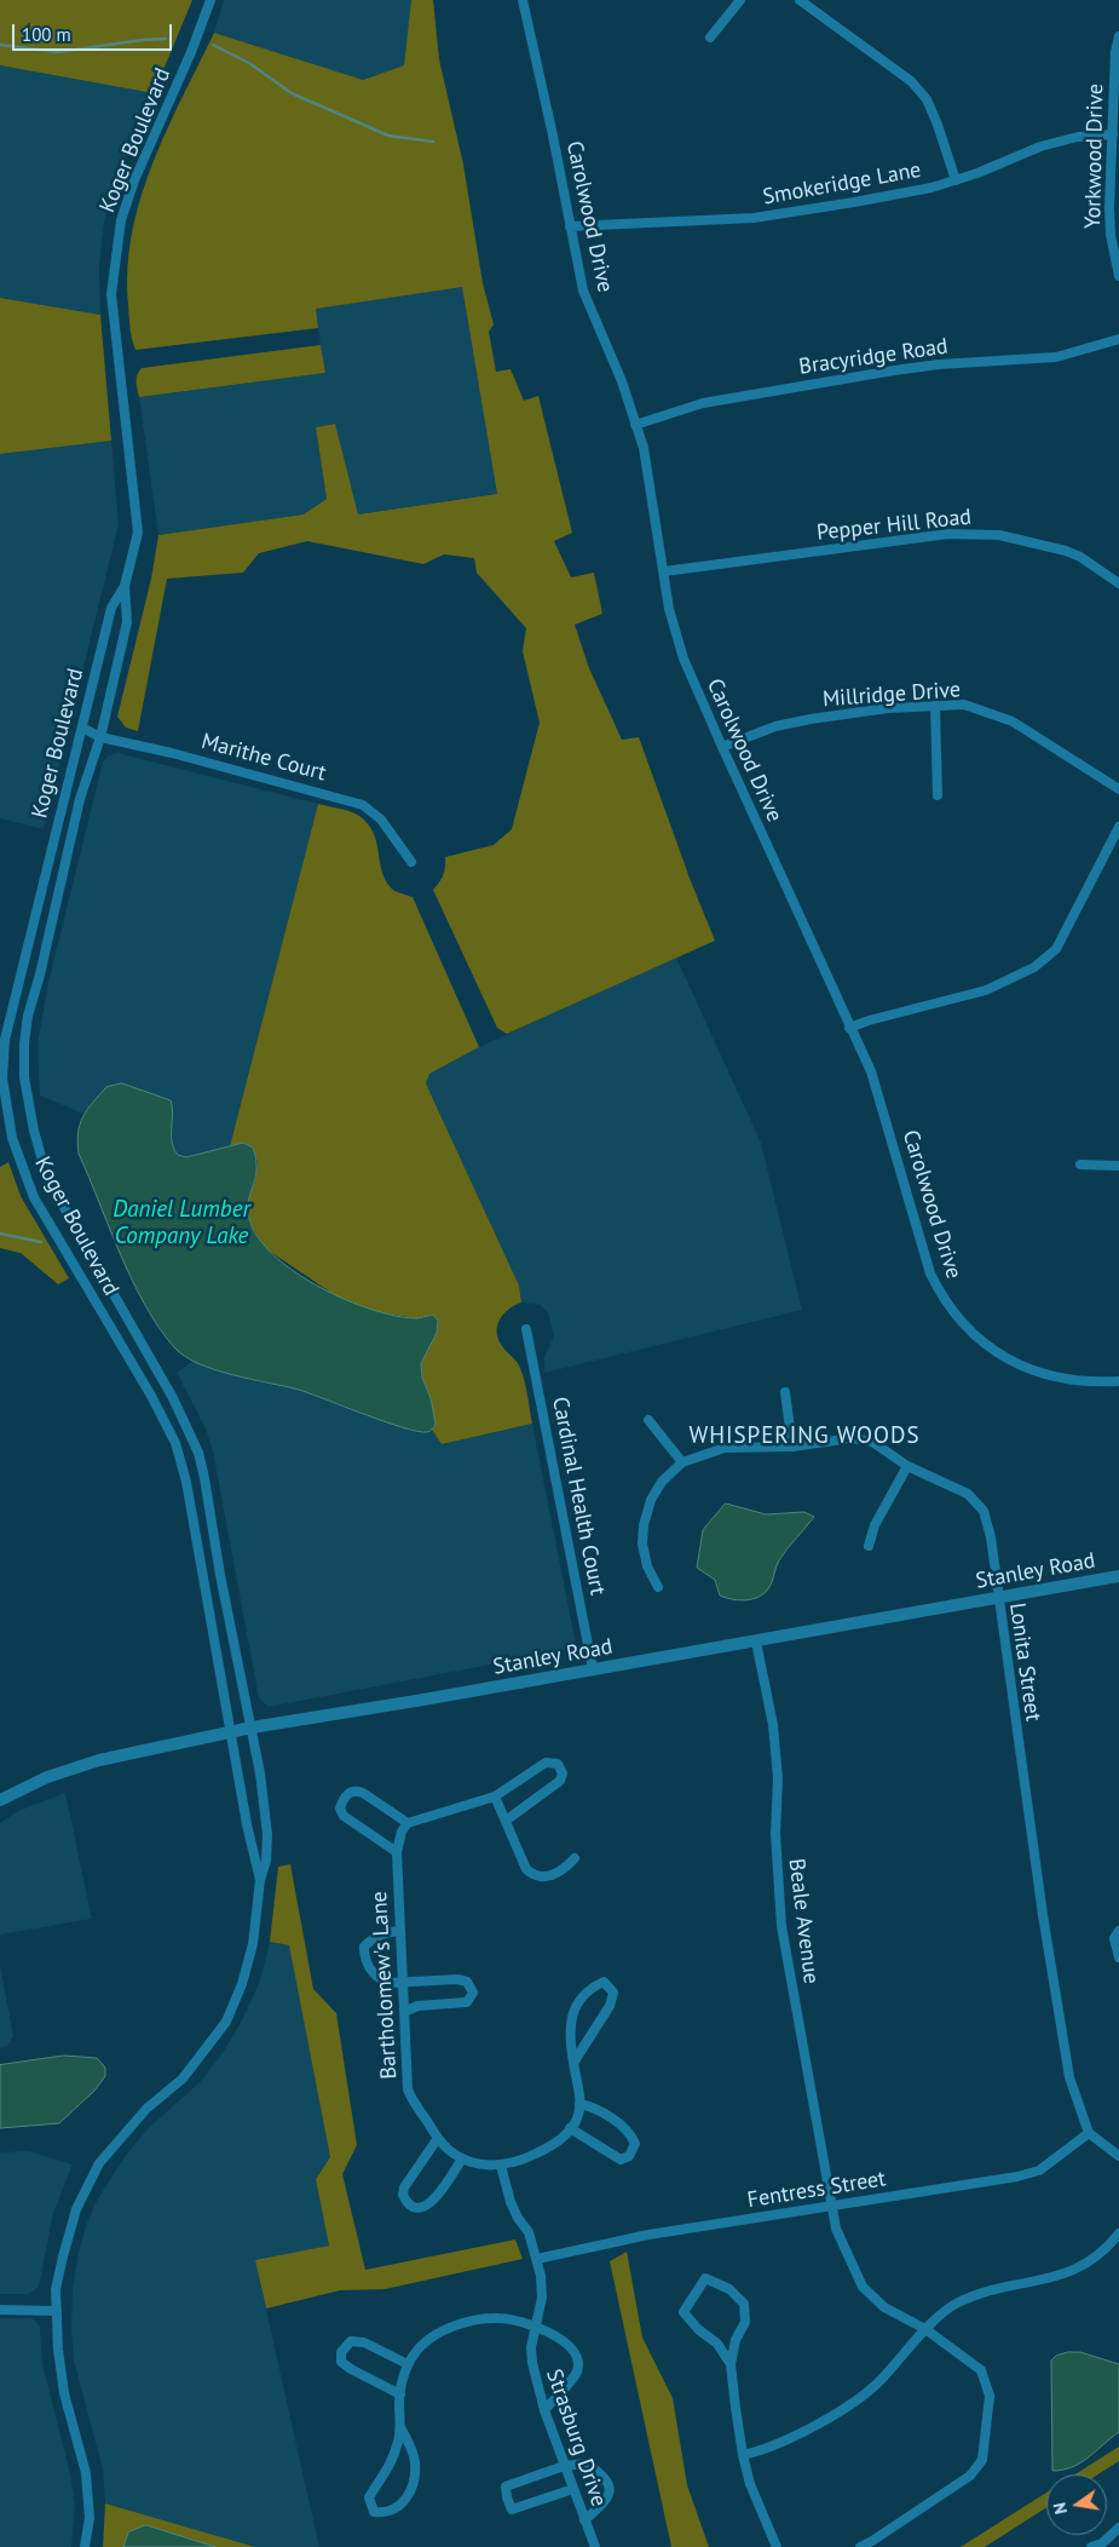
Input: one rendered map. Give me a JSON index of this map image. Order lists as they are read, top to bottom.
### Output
{
  "streets": {
    "street": [
      "Koger Boulevard",
      "Yorkwood Drive",
      "Smokeridge Lane",
      "Carolwood Drive",
      "Bracyridge Road",
      "Pepper Hill Road",
      "Millridge Drive",
      "Marithe Court",
      "Cardinal Health Court",
      "Stanley Road",
      "Lonita Street",
      "Beale Avenue",
      "Bartholomew's Lane",
      "Fentress Street",
      "Strasburg Drive"
    ]
  },
  "crossings": [
    ["Koger Boulevard", "Marithe Court"],
    ["Koger Boulevard", "Stanley Road"],
    ["Yorkwood Drive", "Smokeridge Lane"],
    ["Smokeridge Lane", "Carolwood Drive"],
    ["Carolwood Drive", "Bracyridge Road"],
    ["Carolwood Drive", "Pepper Hill Road"],
    ["Carolwood Drive", "Millridge Drive"],
    ["Cardinal Health Court", "Stanley Road"],
    ["Stanley Road", "Lonita Street"],
    ["Stanley Road", "Beale Avenue"],
    ["Lonita Street", "Fentress Street"],
    ["Beale Avenue", "Fentress Street"],
    ["Bartholomew's Lane", "Strasburg Drive"],
    ["Fentress Street", "Strasburg Drive"]
  ],
  "districts": ["WHISPERING WOODS"],
  "water": ["Daniel Lumber Company Lake"],
  "scale_bar": "100 m",
  "north": "left"
}
